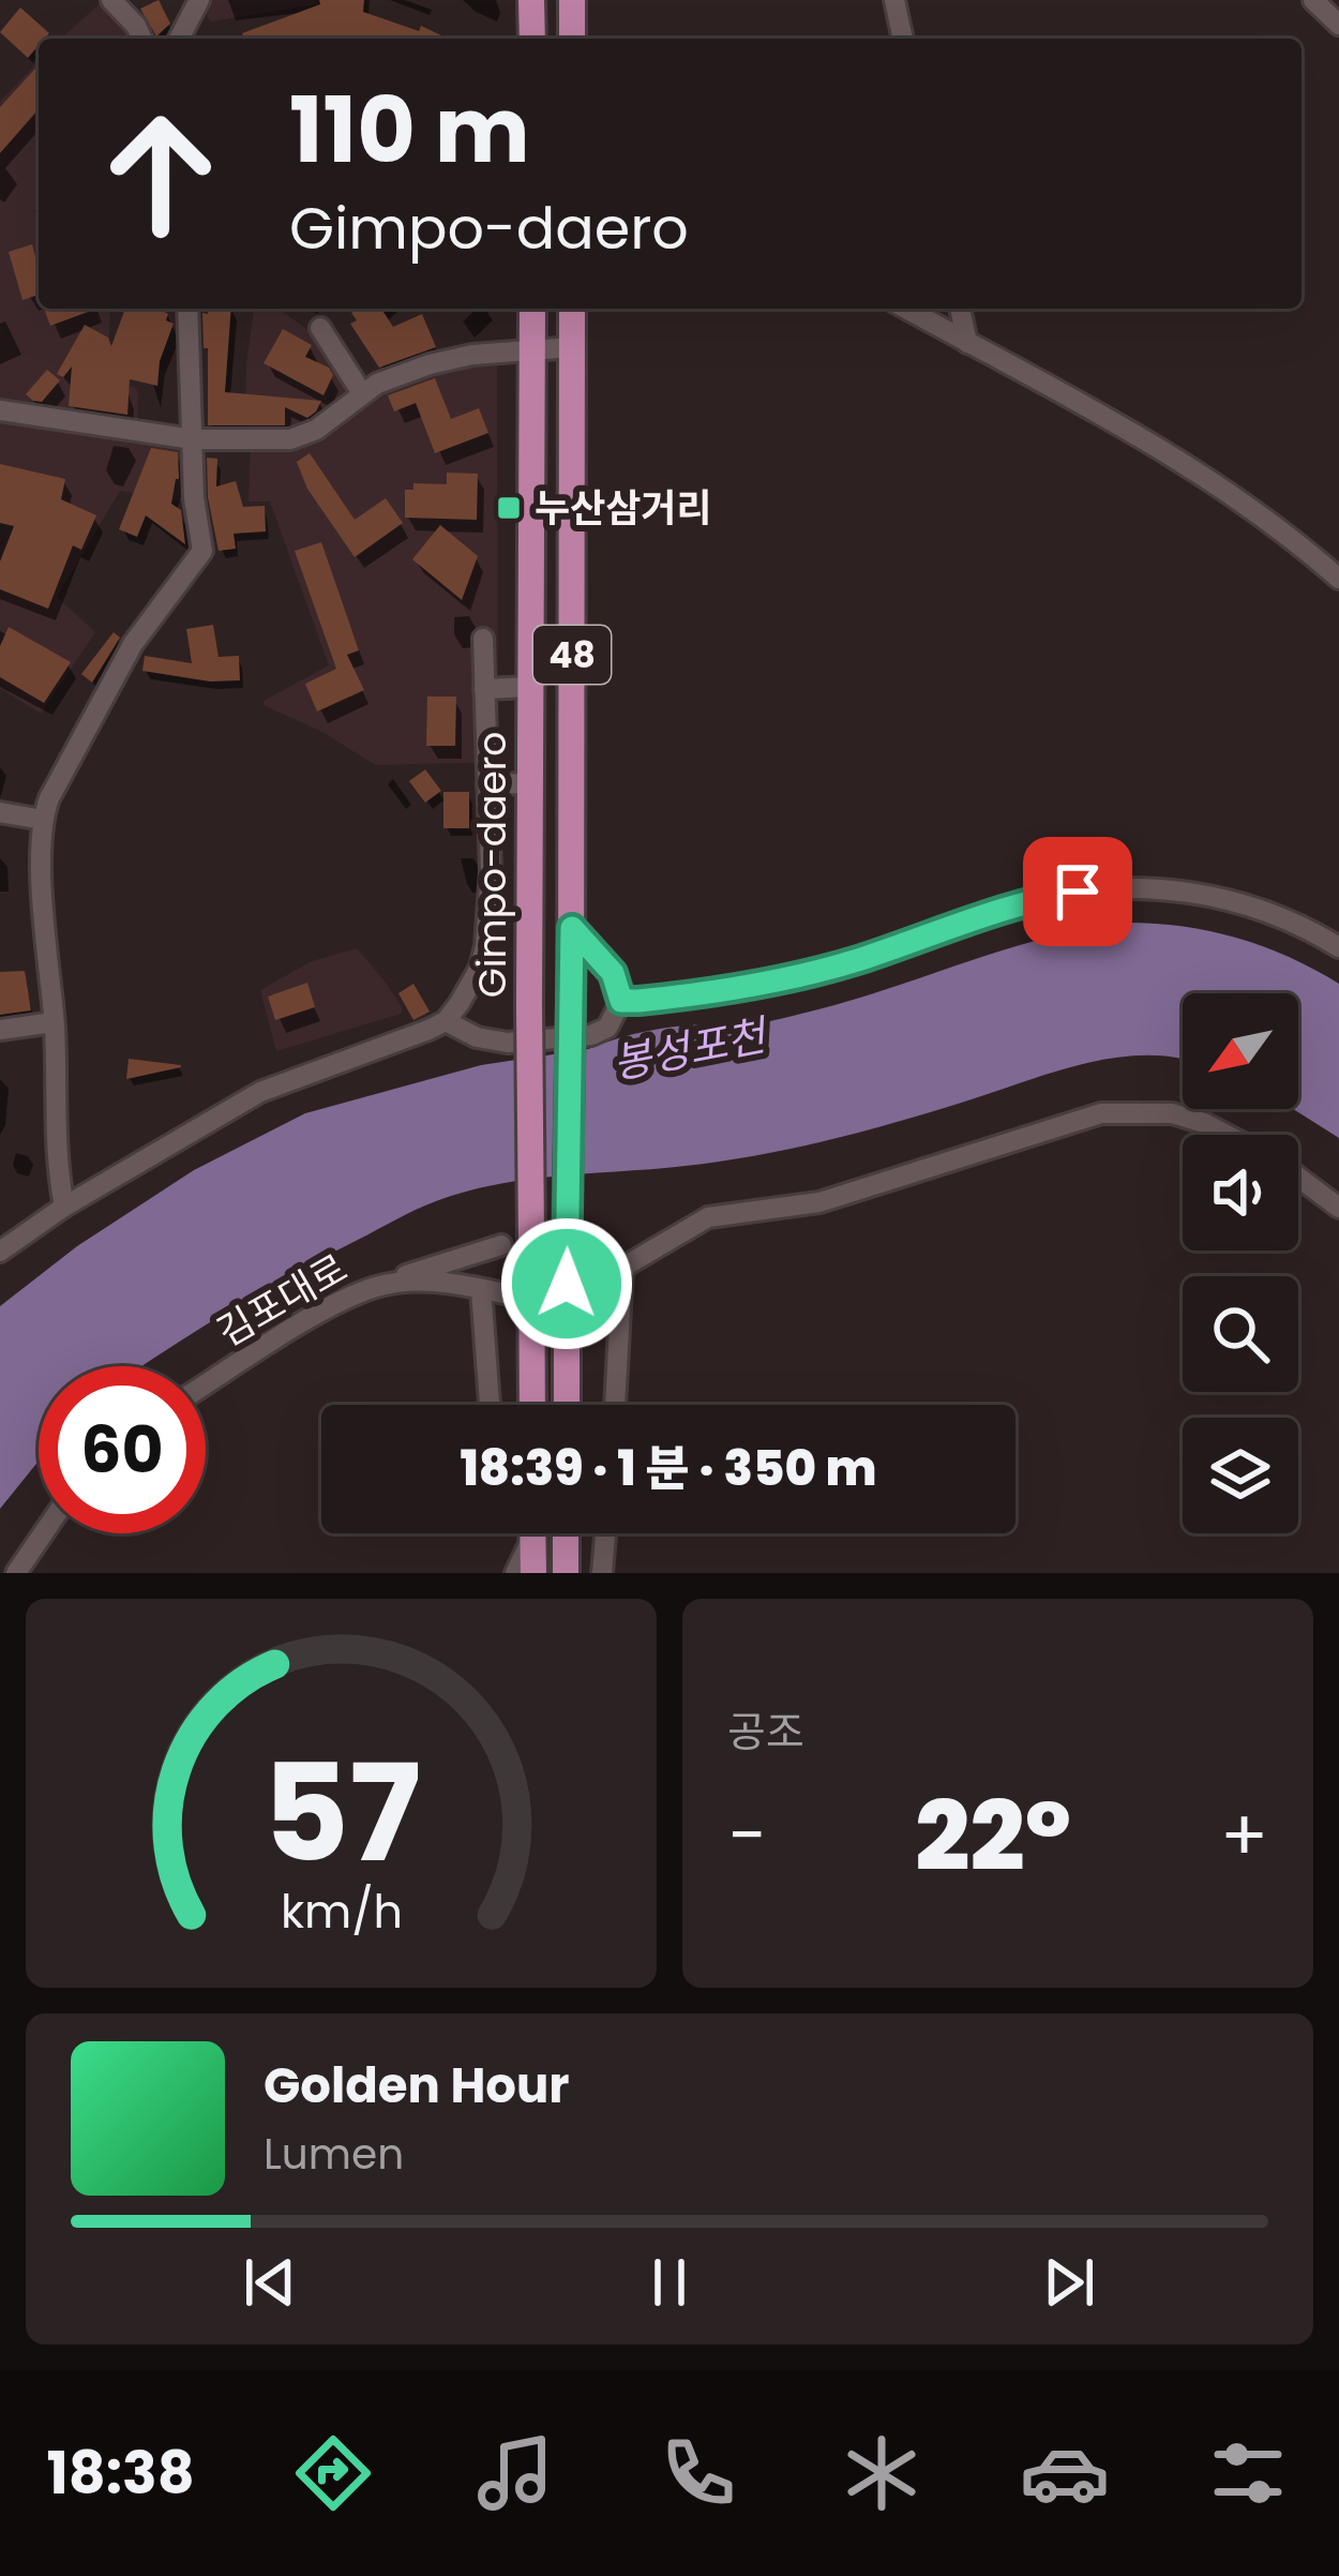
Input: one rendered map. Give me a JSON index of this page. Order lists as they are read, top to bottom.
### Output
{
  "streets": {
    "main road": ["48", "Gimpo-daero"],
    "street": ["김포대로"]
  },
  "water": ["봉성포천"],
  "places": {
    "transit": ["누산삼거리"]
  },
  "north": "bottom left",
  "page": {
    "turn": ["110 m", "Gimpo-daero"],
    "limit": "60",
    "trip": "18:39 · 1 분 · 350 m",
    "tile": "공조",
    "heat": ["−", "22°", "+"],
    "song": ["Golden Hour", "Lumen"],
    "tabs": "18:38",
    "gauge": ["57", "km/h"]
  }
}
